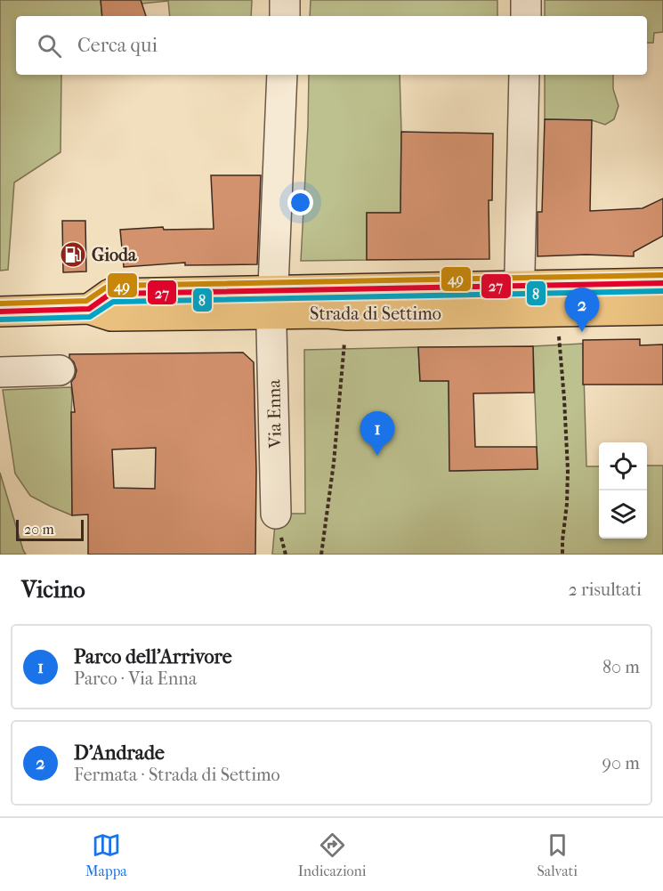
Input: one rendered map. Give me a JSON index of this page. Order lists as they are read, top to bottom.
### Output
{
  "streets": {
    "main road": ["Strada di Settimo"],
    "street": ["Via Enna"]
  },
  "crossings": [
    ["Strada di Settimo", "Via Enna"]
  ],
  "places": {
    "fuel station": ["Gioda"]
  },
  "lines": ["transit line 49", "transit line 27", "transit line 8"],
  "scale_bar": "20 m",
  "page": {
    "search": "Cerca qui",
    "pins": ["2", "1"],
    "scale": "20 m",
    "heading": ["Vicino", "2 risultati"],
    "list": [
      {
        "mark": "1",
        "name": "Parco dell'Arrivore",
        "note": "Parco · Via Enna",
        "value": "80 m"
      },
      {
        "mark": "2",
        "name": "D'Andrade",
        "note": "Fermata · Strada di Settimo",
        "value": "90 m"
      }
    ],
    "nav": ["Mappa", "Indicazioni", "Salvati"]
  }
}
